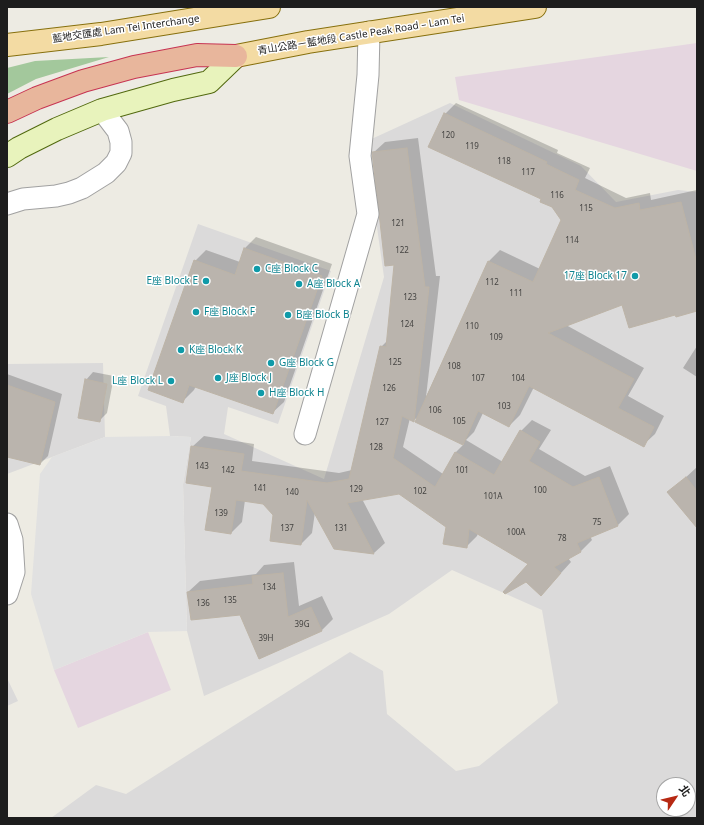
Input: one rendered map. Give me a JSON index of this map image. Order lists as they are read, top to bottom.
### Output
{
  "streets": {
    "main road": ["藍地交匯處 Lam Tei Interchange", "青山公路－藍地段 Castle Peak Road – Lam Tei"]
  },
  "places": [
    "C座 Block C",
    "17座 Block 17",
    "E座 Block E",
    "A座 Block A",
    "F座 Block F",
    "B座 Block B",
    "K座 Block K",
    "G座 Block G",
    "J座 Block J",
    "L座 Block L",
    "H座 Block H"
  ],
  "house_numbers": [
    "120",
    "119",
    "118",
    "117",
    "116",
    "115",
    "121",
    "114",
    "122",
    "112",
    "111",
    "123",
    "124",
    "110",
    "109",
    "125",
    "108",
    "107",
    "104",
    "126",
    "103",
    "106",
    "105",
    "127",
    "128",
    "143",
    "142",
    "101",
    "141",
    "129",
    "100",
    "102",
    "140",
    "101A",
    "139",
    "75",
    "137",
    "131",
    "100A",
    "78",
    "134",
    "135",
    "136",
    "39G",
    "39H"
  ],
  "north": "top right"
}
